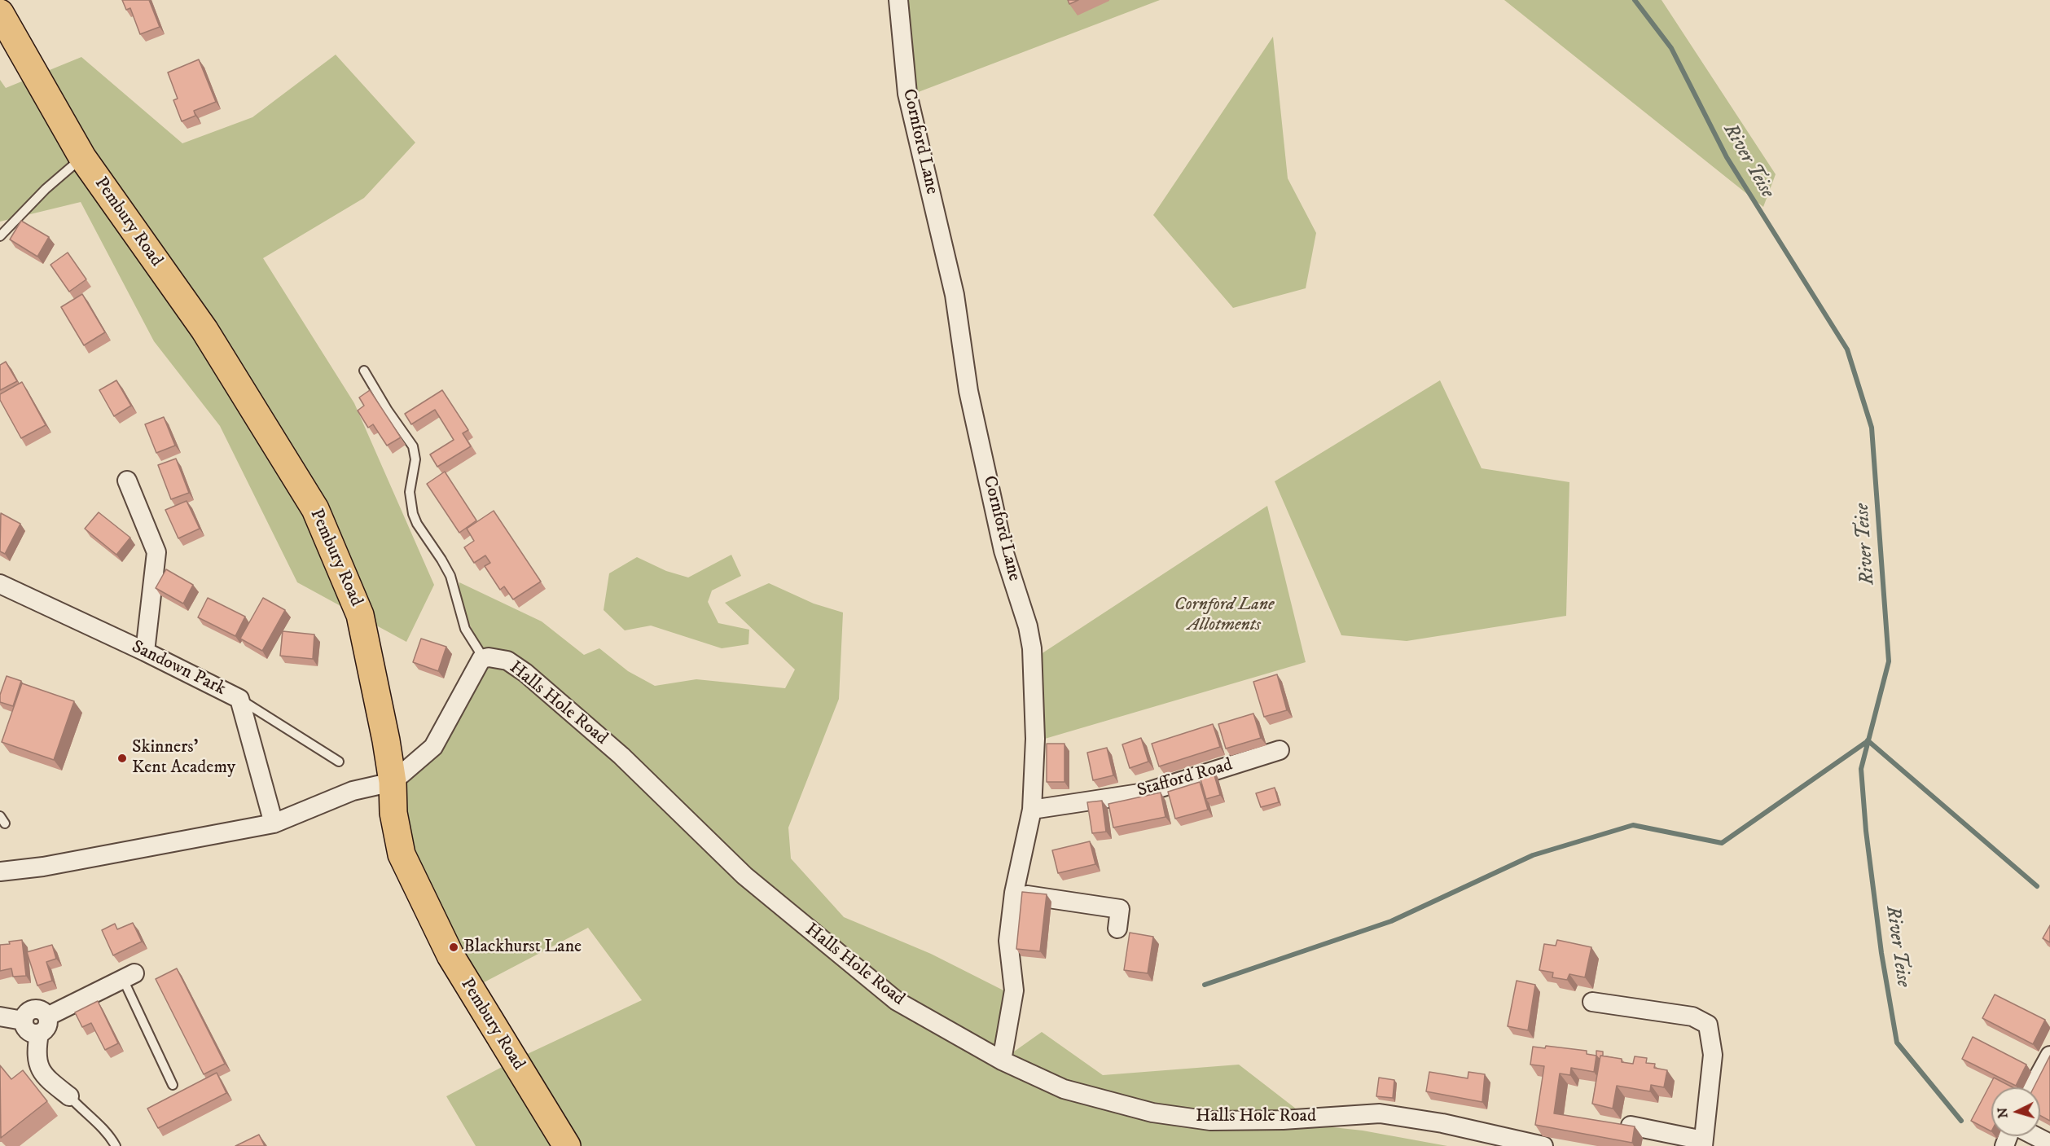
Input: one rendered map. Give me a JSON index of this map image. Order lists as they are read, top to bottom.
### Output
{
  "streets": {
    "main road": ["Pembury Road"],
    "street": [
      "Cornford Lane",
      "Sandown Park",
      "Halls Hole Road",
      "Stafford Road"
    ]
  },
  "crossings": [
    ["Cornford Lane", "Halls Hole Road"],
    ["Cornford Lane", "Stafford Road"]
  ],
  "water": ["River Teise"],
  "parks": ["Cornford Lane Allotments"],
  "places": ["Skinners' Kent Academy", "Blackhurst Lane"],
  "north": "left"
}
